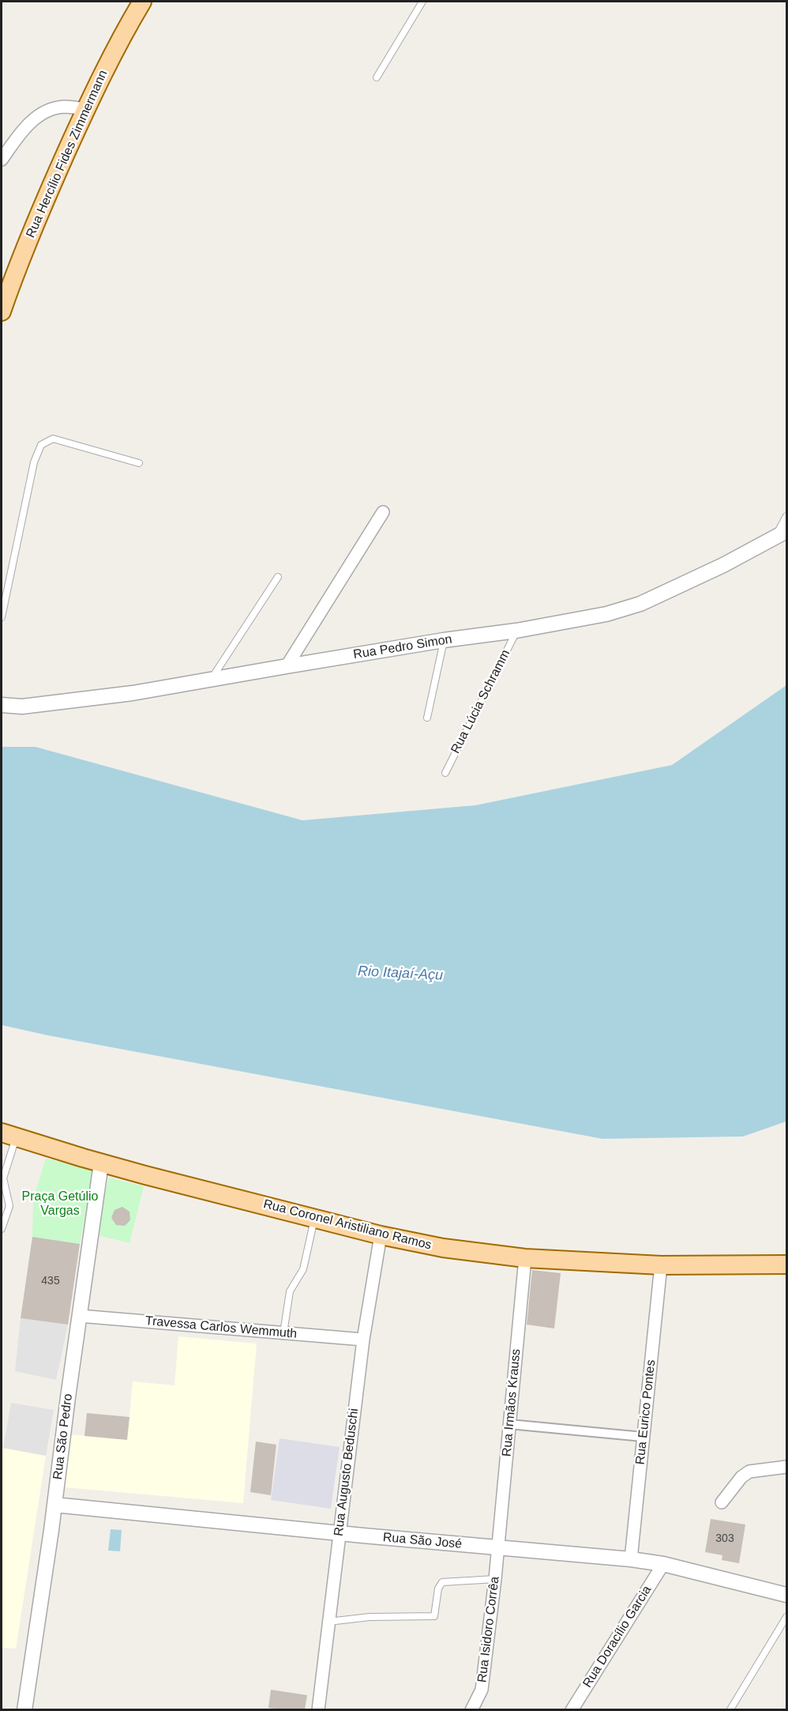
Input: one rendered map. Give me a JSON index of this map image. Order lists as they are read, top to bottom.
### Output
{
  "streets": {
    "main road": ["Rua Hercílio Fides Zimmermann", "Rua Coronel Aristiliano Ramos"],
    "street": [
      "Rua Pedro Simon",
      "Travessa Carlos Wemmuth",
      "Rua Irmãos Krauss",
      "Rua Eurico Pontes",
      "Rua São Pedro",
      "Rua Augusto Beduschi",
      "Rua São José",
      "Rua Isidoro Corrêa",
      "Rua Doracílio Garcia"
    ],
    "lane": ["Rua Lúcia Schramm"]
  },
  "crossings": [
    ["Rua Pedro Simon", "Rua Lúcia Schramm"],
    ["Rua Coronel Aristiliano Ramos", "Rua Irmãos Krauss"],
    ["Rua Coronel Aristiliano Ramos", "Rua Eurico Pontes"],
    ["Rua Coronel Aristiliano Ramos", "Rua São Pedro"],
    ["Rua Coronel Aristiliano Ramos", "Rua Augusto Beduschi"],
    ["Travessa Carlos Wemmuth", "Rua São Pedro"],
    ["Travessa Carlos Wemmuth", "Rua Augusto Beduschi"],
    ["Rua Irmãos Krauss", "Rua São José"],
    ["Rua Irmãos Krauss", "Rua Isidoro Corrêa"],
    ["Rua Eurico Pontes", "Rua São José"],
    ["Rua São Pedro", "Rua São José"],
    ["Rua Augusto Beduschi", "Rua São José"],
    ["Rua São José", "Rua Isidoro Corrêa"],
    ["Rua São José", "Rua Doracílio Garcia"]
  ],
  "water": ["Rio Itajaí-Açu"],
  "parks": ["Praça Getúlio Vargas"],
  "house_numbers": ["435", "303"]
}
